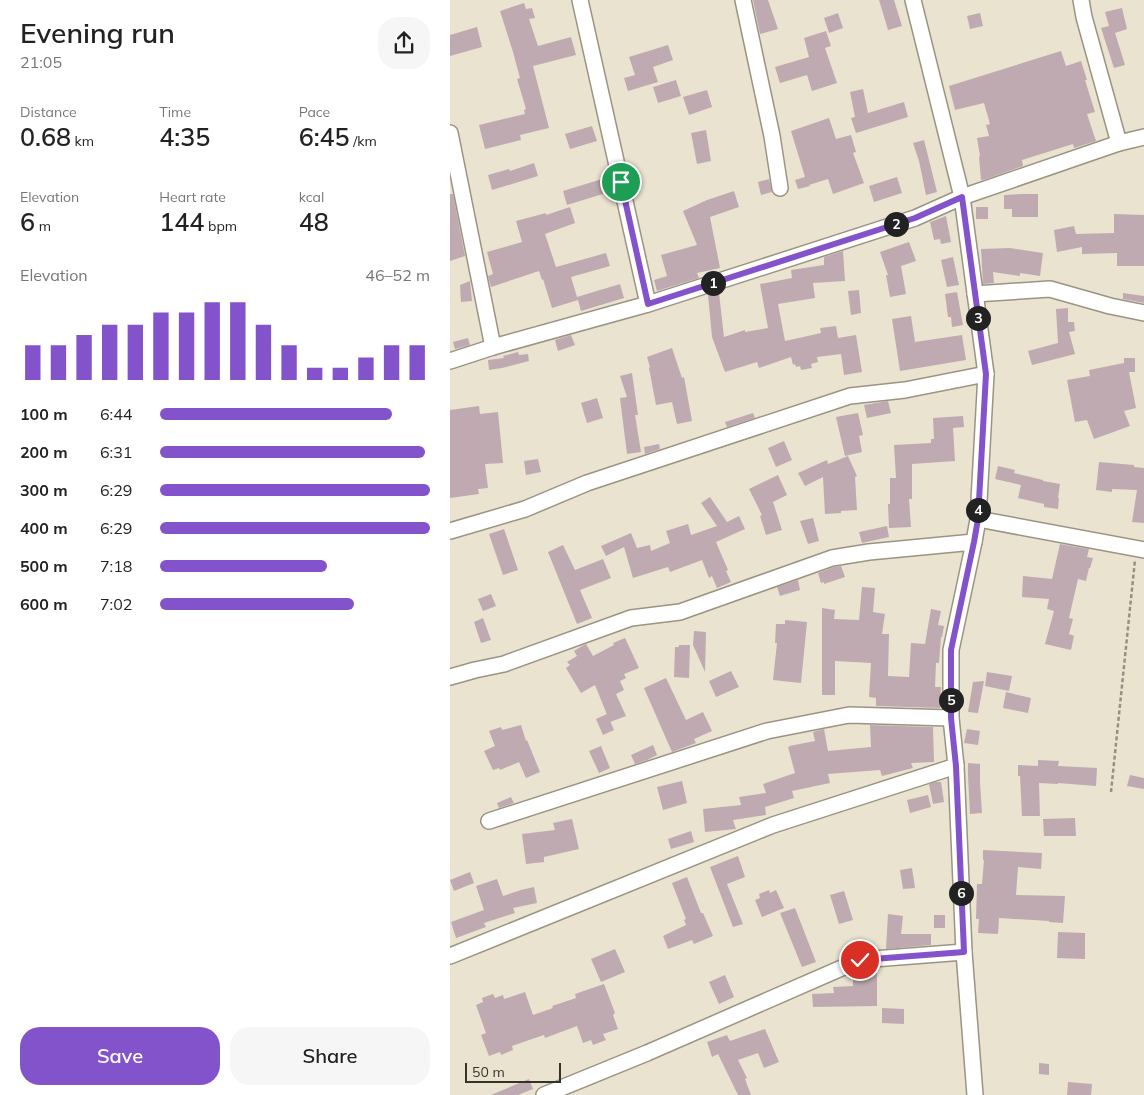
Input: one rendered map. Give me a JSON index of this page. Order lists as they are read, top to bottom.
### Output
{
  "scale_bar": "50 m",
  "page": {
    "heading": ["Evening run", "21:05"],
    "stats": [
      ["Distance", "0.68 km"],
      ["Time", "4:35"],
      ["Pace", "6:45 /km"],
      ["Elevation", "6 m"],
      ["Heart rate", "144 bpm"],
      ["kcal", "48"]
    ],
    "pins": [
      "2",
      "1",
      "3",
      "4",
      "5",
      "6"
    ],
    "chart": ["Elevation", "46–52 m"],
    "list": [
      {
        "name": "100 m",
        "note": "6:44"
      },
      {
        "name": "200 m",
        "note": "6:31"
      },
      {
        "name": "300 m",
        "note": "6:29"
      },
      {
        "name": "400 m",
        "note": "6:29"
      },
      {
        "name": "500 m",
        "note": "7:18"
      },
      {
        "name": "600 m",
        "note": "7:02"
      }
    ],
    "buttons": ["Save", "Share"],
    "scale": "50 m"
  }
}
